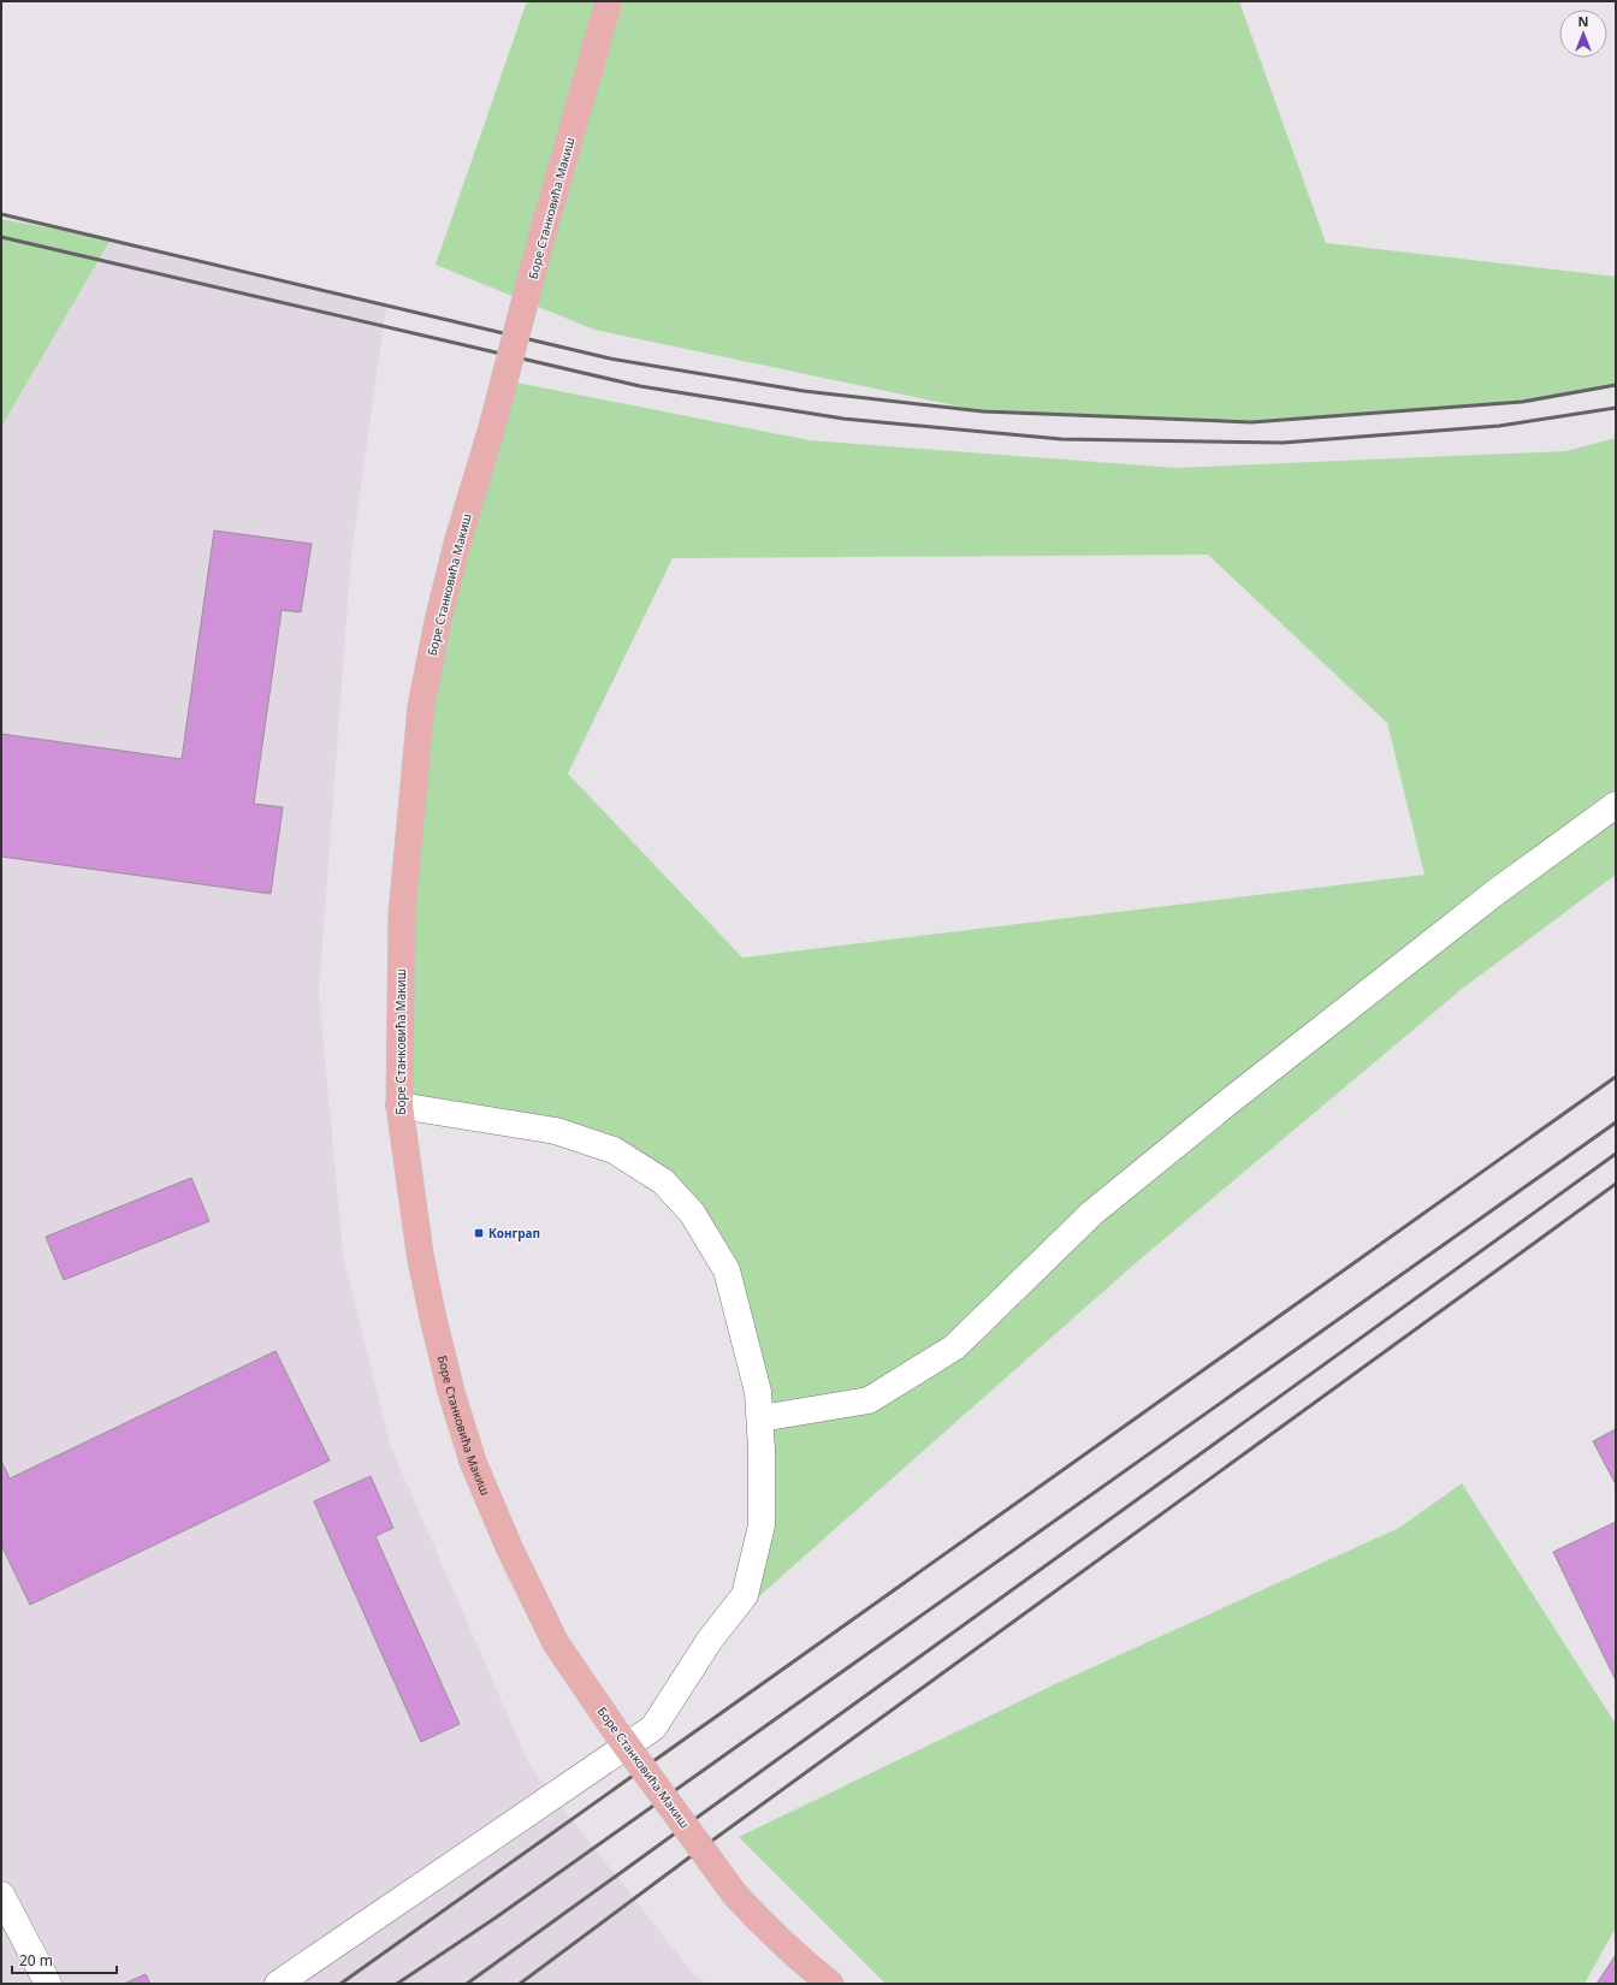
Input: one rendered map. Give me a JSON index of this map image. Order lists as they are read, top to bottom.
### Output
{
  "streets": {
    "main road": ["Боре Станковића Макиш"]
  },
  "places": {
    "transit": ["Конграп"]
  },
  "scale_bar": "20 m",
  "north": "top"
}
